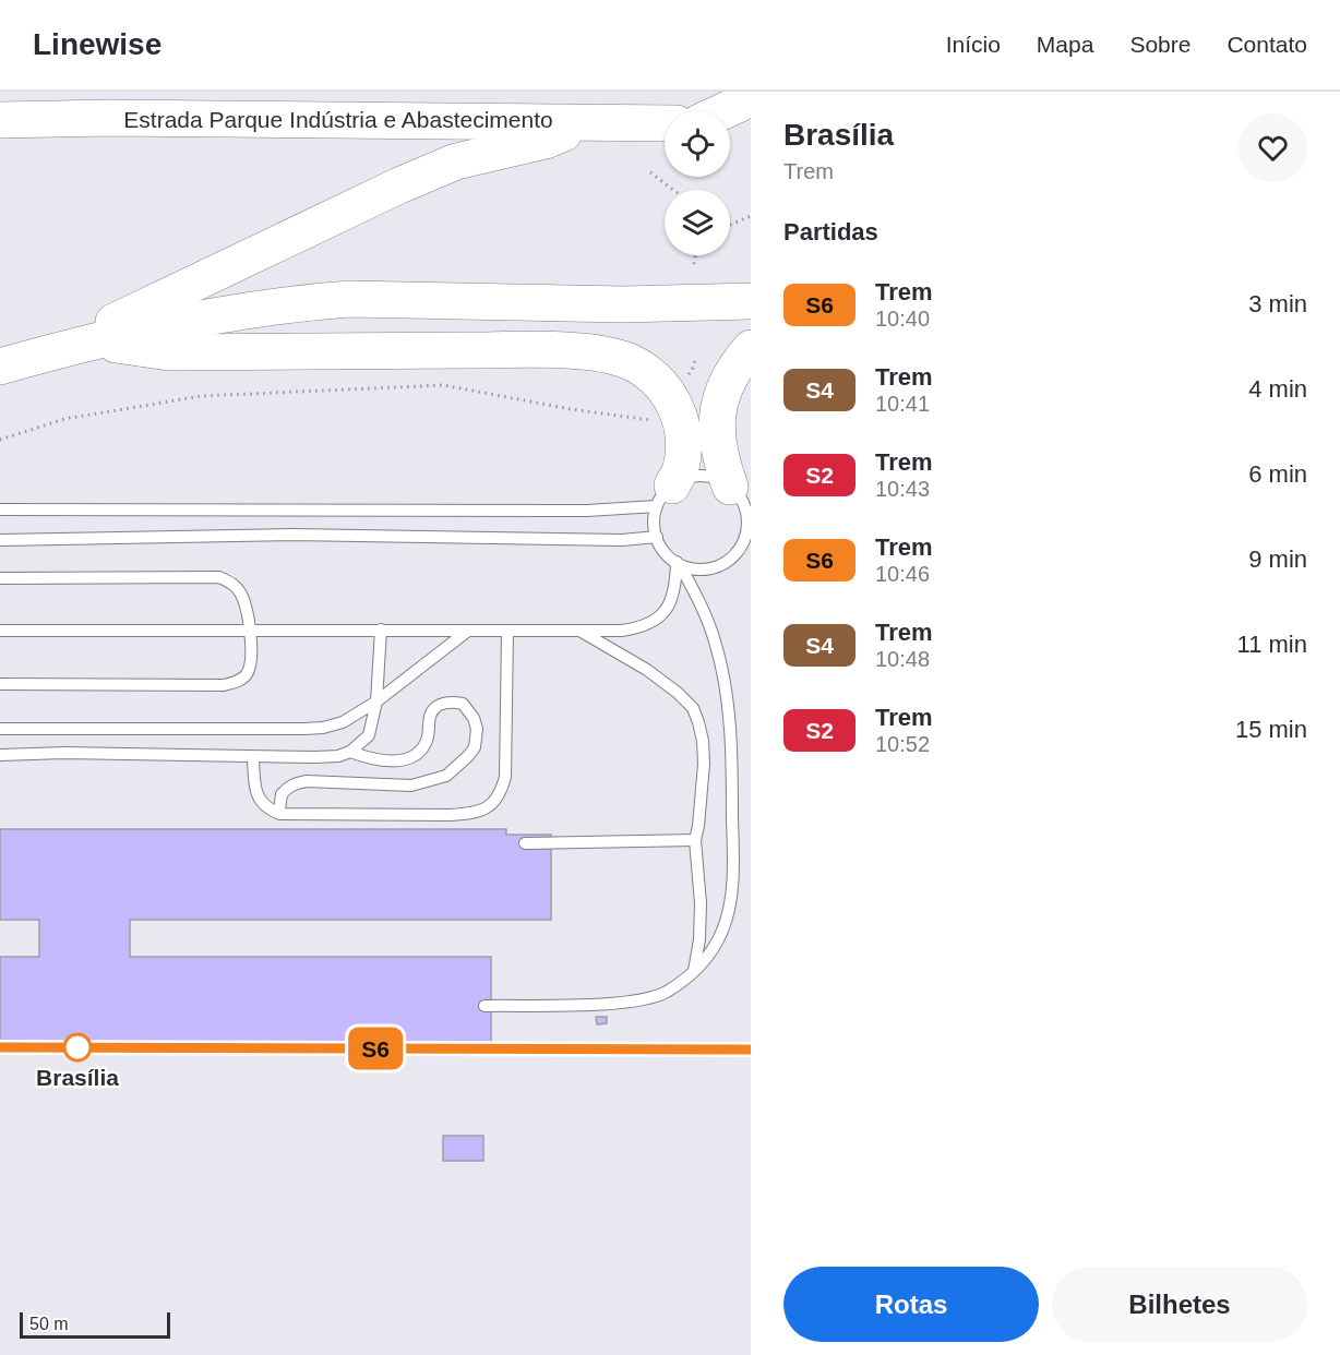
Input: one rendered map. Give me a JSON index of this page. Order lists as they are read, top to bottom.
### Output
{
  "streets": {
    "highway": ["Estrada Parque Indústria e Abastecimento"]
  },
  "places": ["Brasília"],
  "scale_bar": "50 m",
  "page": {
    "header": "Linewise",
    "nav": [
      "Início",
      "Mapa",
      "Sobre",
      "Contato"
    ],
    "on_map": "S6",
    "heading": [
      ["Brasília", "Trem"],
      "Partidas"
    ],
    "list": [
      {
        "mark": "S6",
        "name": "Trem",
        "note": "10:40",
        "value": "3 min"
      },
      {
        "mark": "S4",
        "name": "Trem",
        "note": "10:41",
        "value": "4 min"
      },
      {
        "mark": "S2",
        "name": "Trem",
        "note": "10:43",
        "value": "6 min"
      },
      {
        "mark": "S6",
        "name": "Trem",
        "note": "10:46",
        "value": "9 min"
      },
      {
        "mark": "S4",
        "name": "Trem",
        "note": "10:48",
        "value": "11 min"
      },
      {
        "mark": "S2",
        "name": "Trem",
        "note": "10:52",
        "value": "15 min"
      }
    ],
    "buttons": ["Rotas", "Bilhetes"],
    "scale": "50 m"
  }
}
